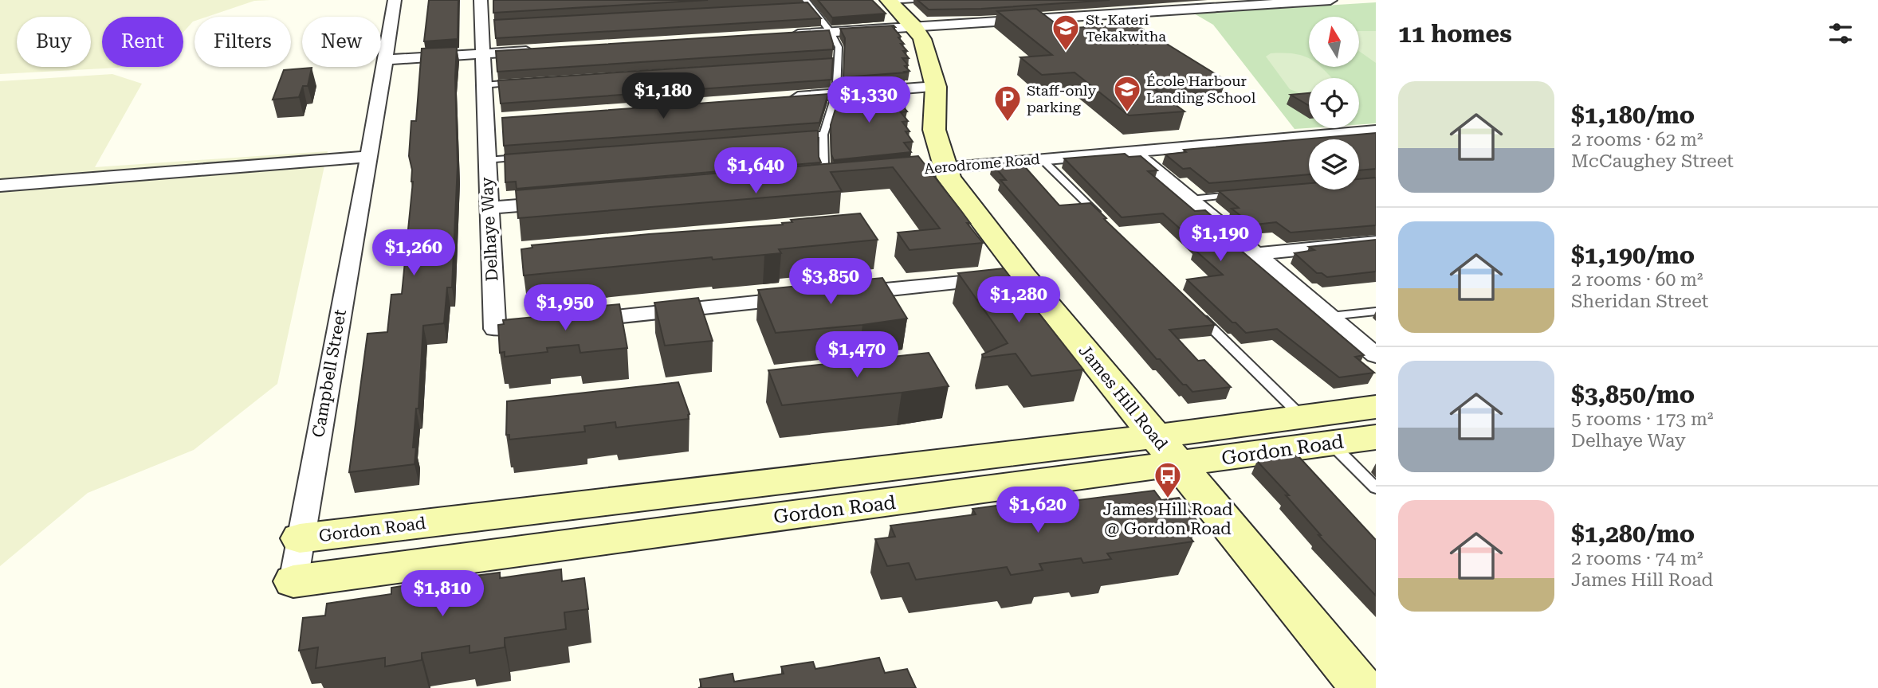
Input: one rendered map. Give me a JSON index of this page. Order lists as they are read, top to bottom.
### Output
{
  "streets": {
    "main road": ["James Hill Road", "Gordon Road"],
    "street": ["Aerodrome Road", "Delhaye Way", "Campbell Street"]
  },
  "crossings": [
    ["Aerodrome Road", "James Hill Road"],
    ["Campbell Street", "Gordon Road"],
    ["James Hill Road", "Gordon Road"]
  ],
  "places": {
    "school or university": ["St. Kateri Tekakwitha", "École Harbour Landing School"],
    "parking": ["Staff-only parking"],
    "bus stop": ["James Hill Road @ Gordon Road"]
  },
  "north": "top",
  "page": {
    "heading": "11 homes",
    "chip": [
      "Buy",
      "Rent",
      "Filters",
      "New"
    ],
    "list": [
      {
        "name": "$1,180/mo",
        "note": "2 rooms · 62 m² · McCaughey Street"
      },
      {
        "name": "$1,190/mo",
        "note": "2 rooms · 60 m² · Sheridan Street"
      },
      {
        "name": "$3,850/mo",
        "note": "5 rooms · 173 m² · Delhaye Way"
      },
      {
        "name": "$1,280/mo",
        "note": "2 rooms · 74 m² · James Hill Road"
      }
    ],
    "price": [
      "$1,180",
      "$1,330",
      "$1,640",
      "$1,190",
      "$1,260",
      "$3,850",
      "$1,280",
      "$1,950",
      "$1,470",
      "$1,620",
      "$1,810"
    ]
  }
}
